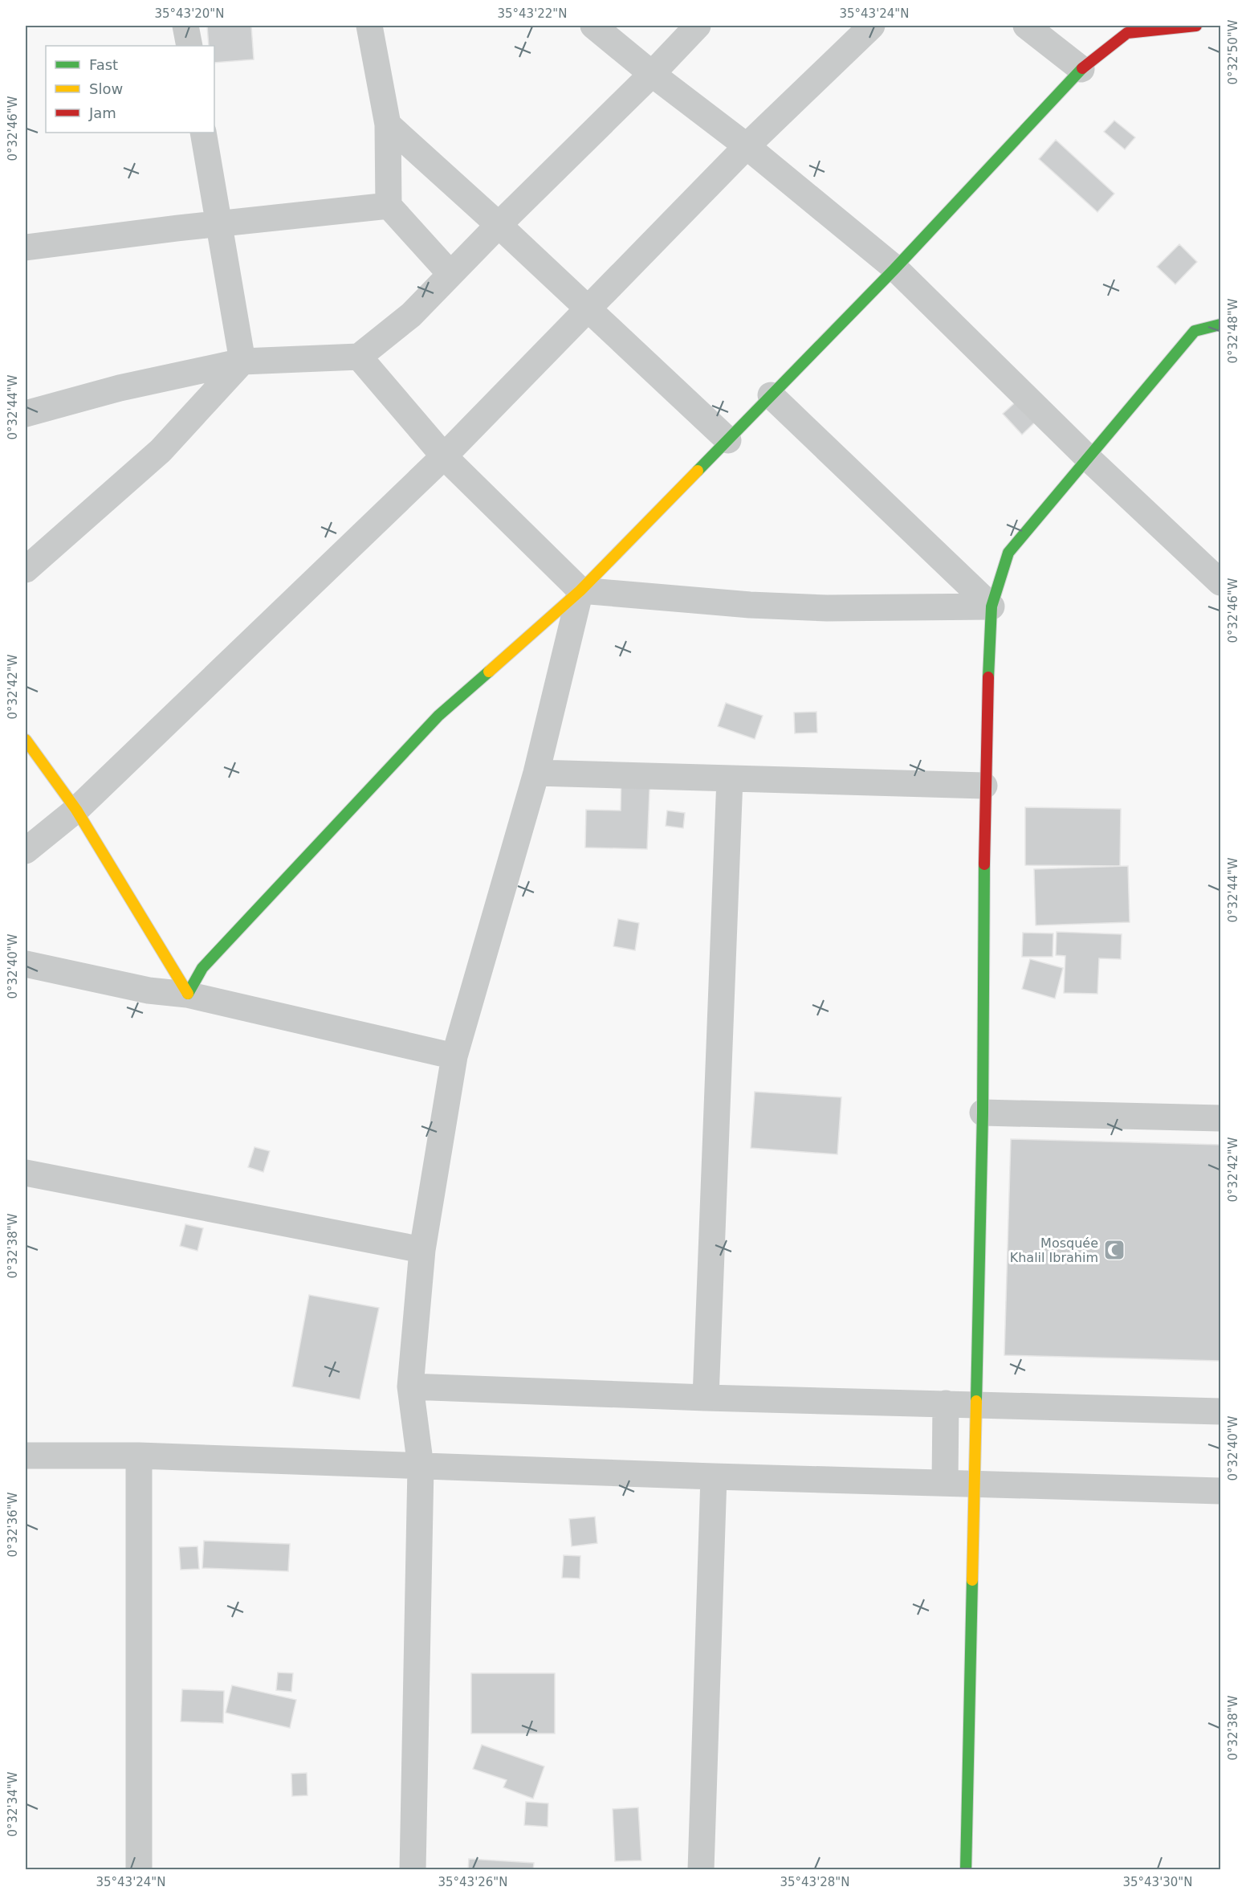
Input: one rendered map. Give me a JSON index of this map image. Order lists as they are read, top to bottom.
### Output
{
  "places": {
    "mosque": ["Mosquée Khalil Ibrahim"]
  },
  "legend": ["Fast", "Slow", "Jam"],
  "coordinates": [
    "35°43'20\"N",
    "35°43'22\"N",
    "35°43'24\"N",
    "0°32'50\"W",
    "0°32'46\"W",
    "0°32'48\"W",
    "0°32'44\"W",
    "0°32'42\"W",
    "0°32'40\"W",
    "0°32'38\"W",
    "0°32'36\"W",
    "0°32'34\"W",
    "35°43'26\"N",
    "35°43'28\"N",
    "35°43'30\"N"
  ]
}
